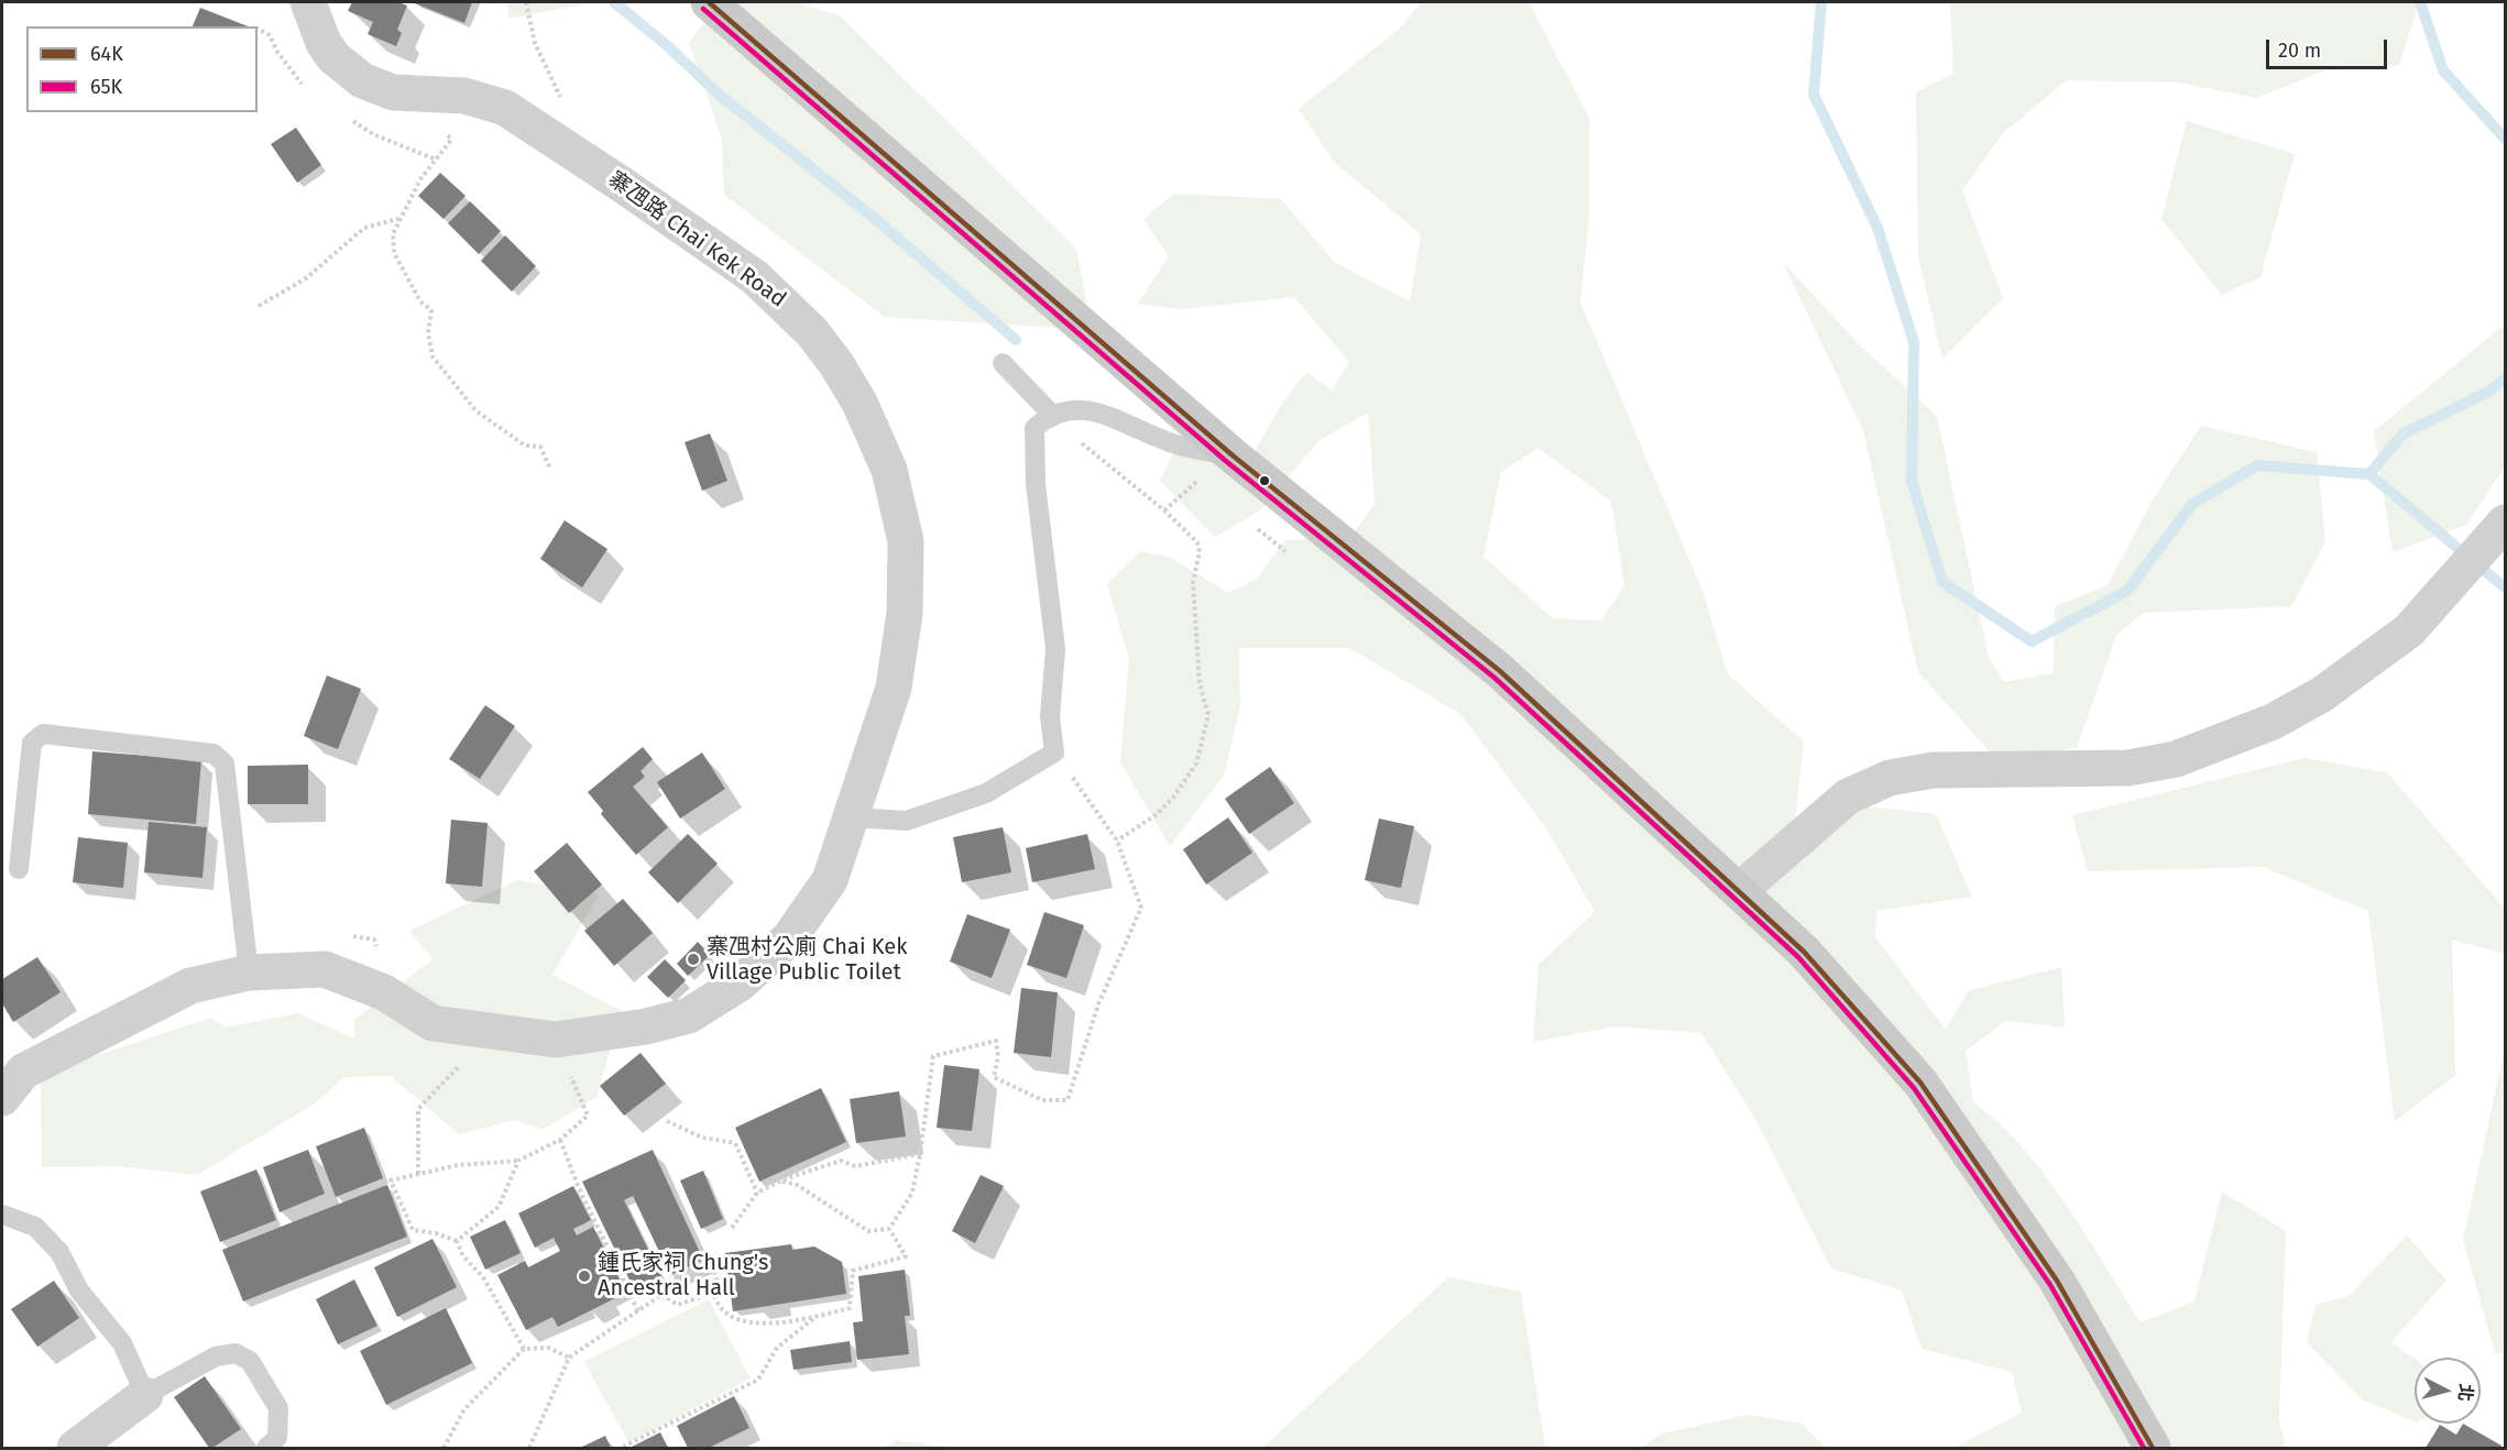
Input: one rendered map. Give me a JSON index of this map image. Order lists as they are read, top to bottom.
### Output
{
  "streets": {
    "street": ["寨乪路 Chai Kek Road"]
  },
  "places": ["寨乪村公廁 Chai Kek Village Public Toilet", "鍾氏家祠 Chung's Ancestral Hall"],
  "lines": ["transit line 64K", "transit line 65K"],
  "legend": ["64K", "65K"],
  "scale_bar": "20 m",
  "north": "right"
}
